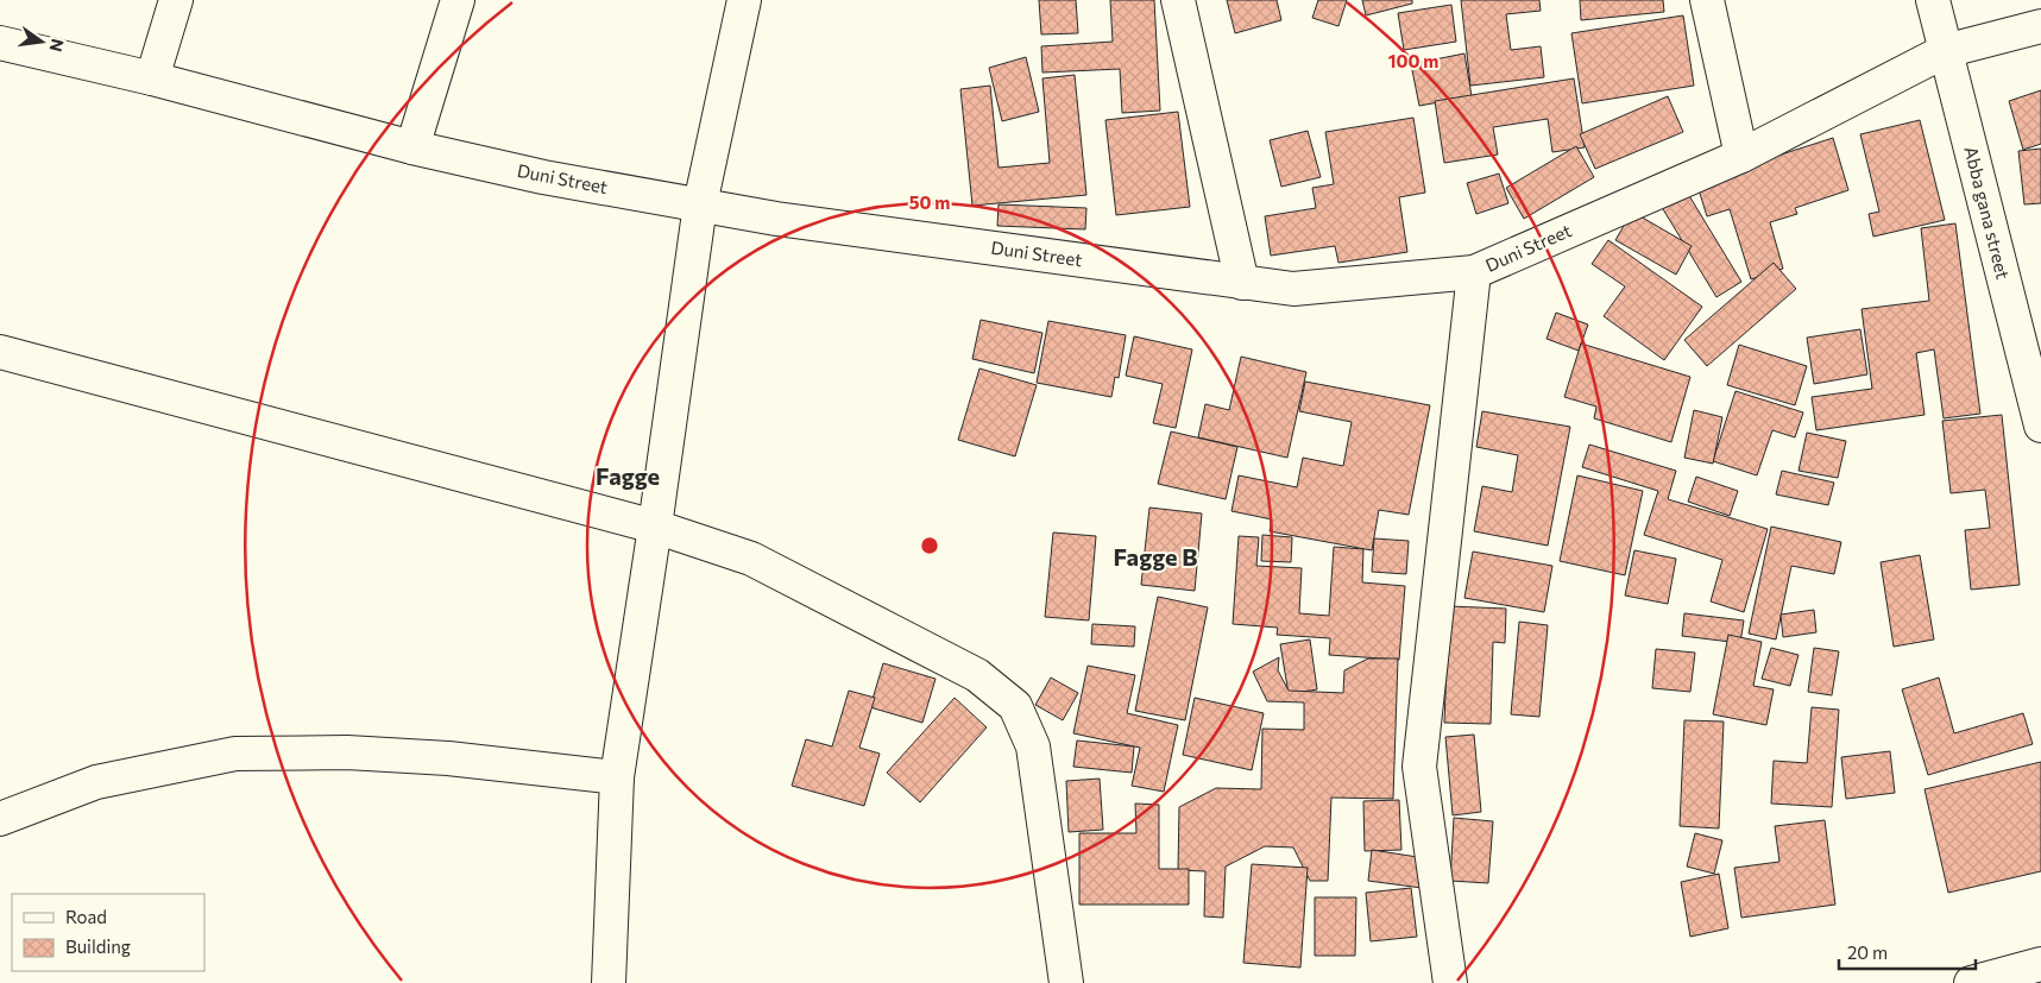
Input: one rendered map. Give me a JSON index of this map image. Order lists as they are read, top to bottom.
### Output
{
  "streets": {
    "street": ["Duni Street", "Abba gana street"]
  },
  "crossings": [
    ["Duni Street", "Abba gana street"]
  ],
  "districts": ["Fagge", "Fagge B"],
  "legend": ["Road", "Building"],
  "scale_bar": "20 m",
  "north": "right",
  "rings": ["100 m", "50 m"]
}
